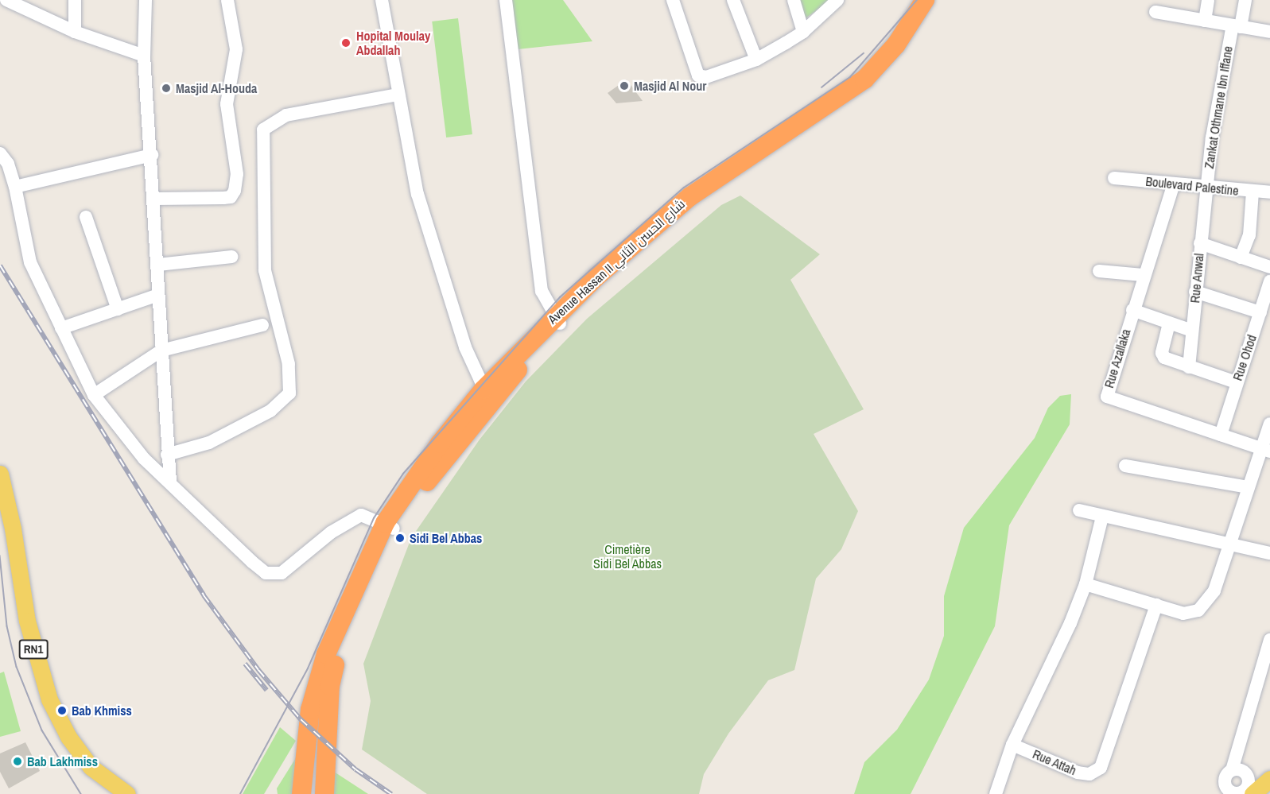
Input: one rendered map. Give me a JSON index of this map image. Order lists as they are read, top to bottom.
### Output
{
  "streets": {
    "highway": ["Avenue Hassan II شارع الحسن الثاني"],
    "main road": ["RN1"],
    "street": [
      "Zankat Othmane Ibn Iffane",
      "Boulevard Palestine",
      "Rue Anwal",
      "Rue Ohod",
      "Rue Azallaka",
      "Rue Attah"
    ]
  },
  "crossings": [
    ["Zankat Othmane Ibn Iffane", "Boulevard Palestine"],
    ["Zankat Othmane Ibn Iffane", "Rue Anwal"],
    ["Boulevard Palestine", "Rue Anwal"],
    ["Boulevard Palestine", "Rue Azallaka"],
    ["Rue Ohod", "Rue Azallaka"]
  ],
  "parks": ["Cimetière Sidi Bel Abbas"],
  "places": [
    "Hopital Moulay Abdallah",
    "Masjid Al Nour",
    "Masjid Al-Houda",
    "Sidi Bel Abbas",
    "Bab Khmiss",
    "Bab Lakhmiss"
  ]
}
